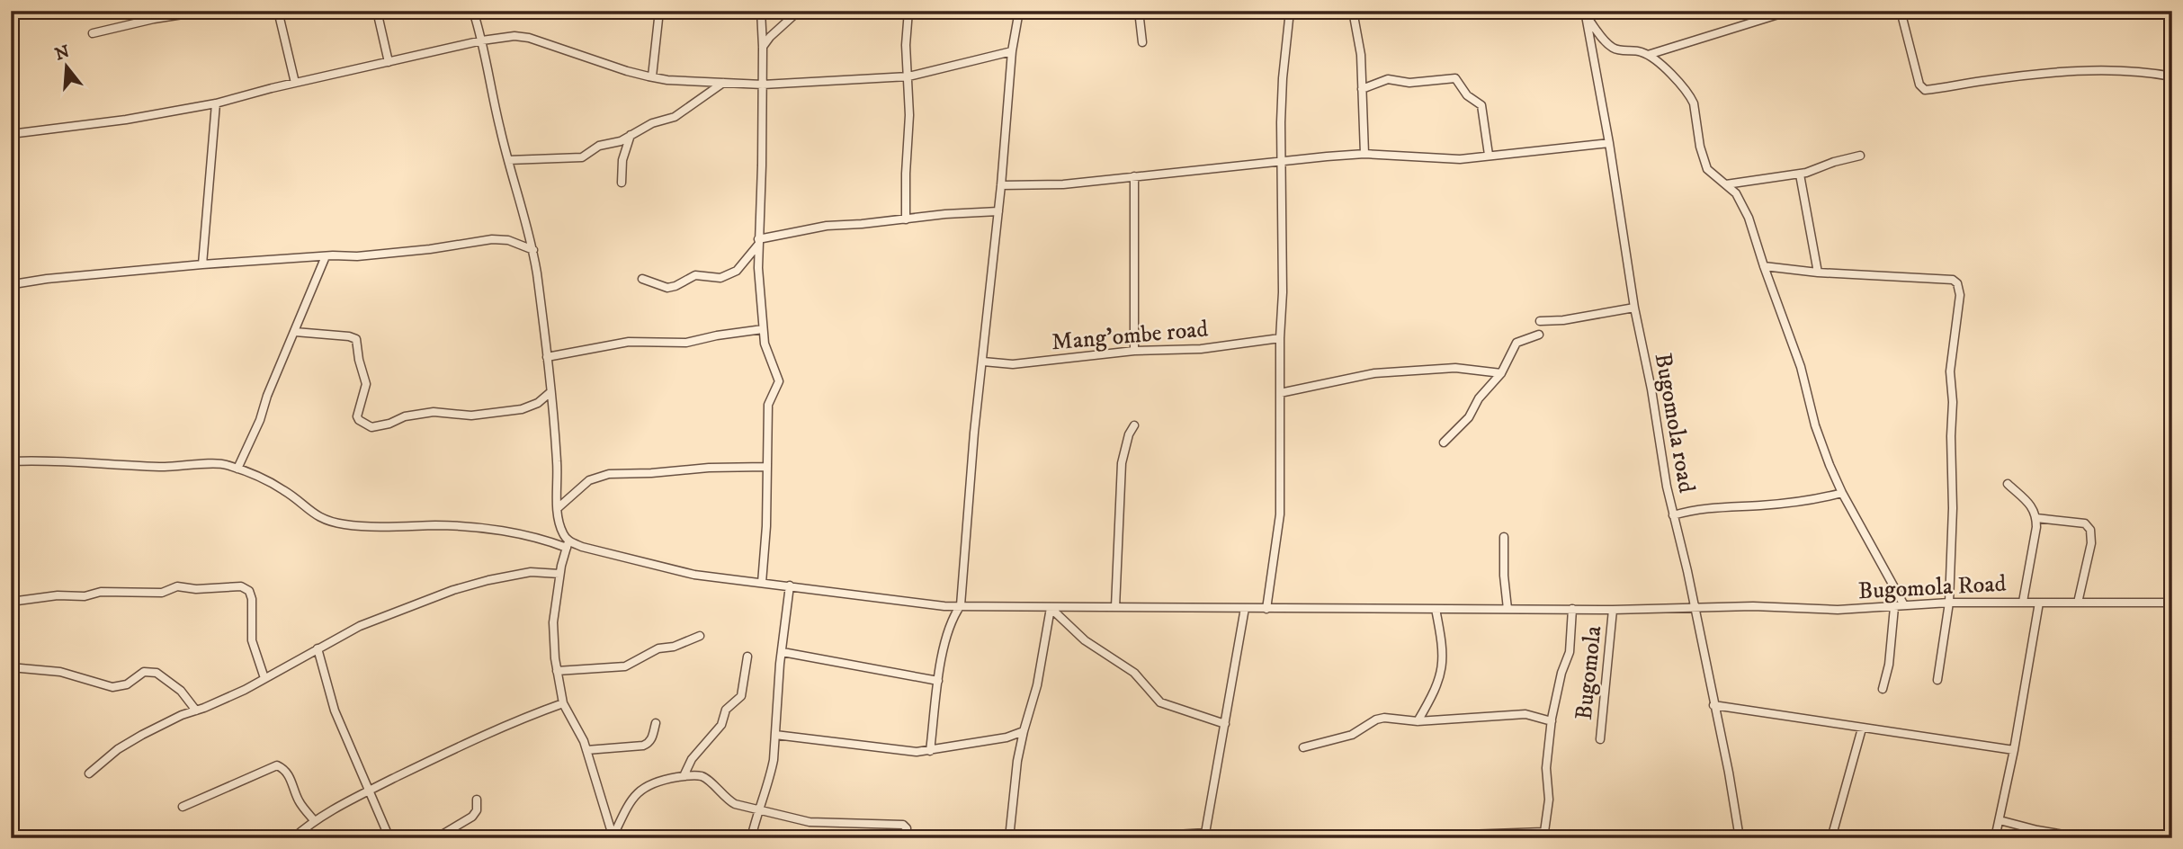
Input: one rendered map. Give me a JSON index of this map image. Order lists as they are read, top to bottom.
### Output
{
  "streets": {
    "street": [
      "Mang'ombe road",
      "Bugomola road",
      "Bugomola Road",
      "Bugomola"
    ]
  },
  "crossings": [
    ["Bugomola road", "Bugomola Road"],
    ["Bugomola Road", "Bugomola"]
  ],
  "north": "top"
}
